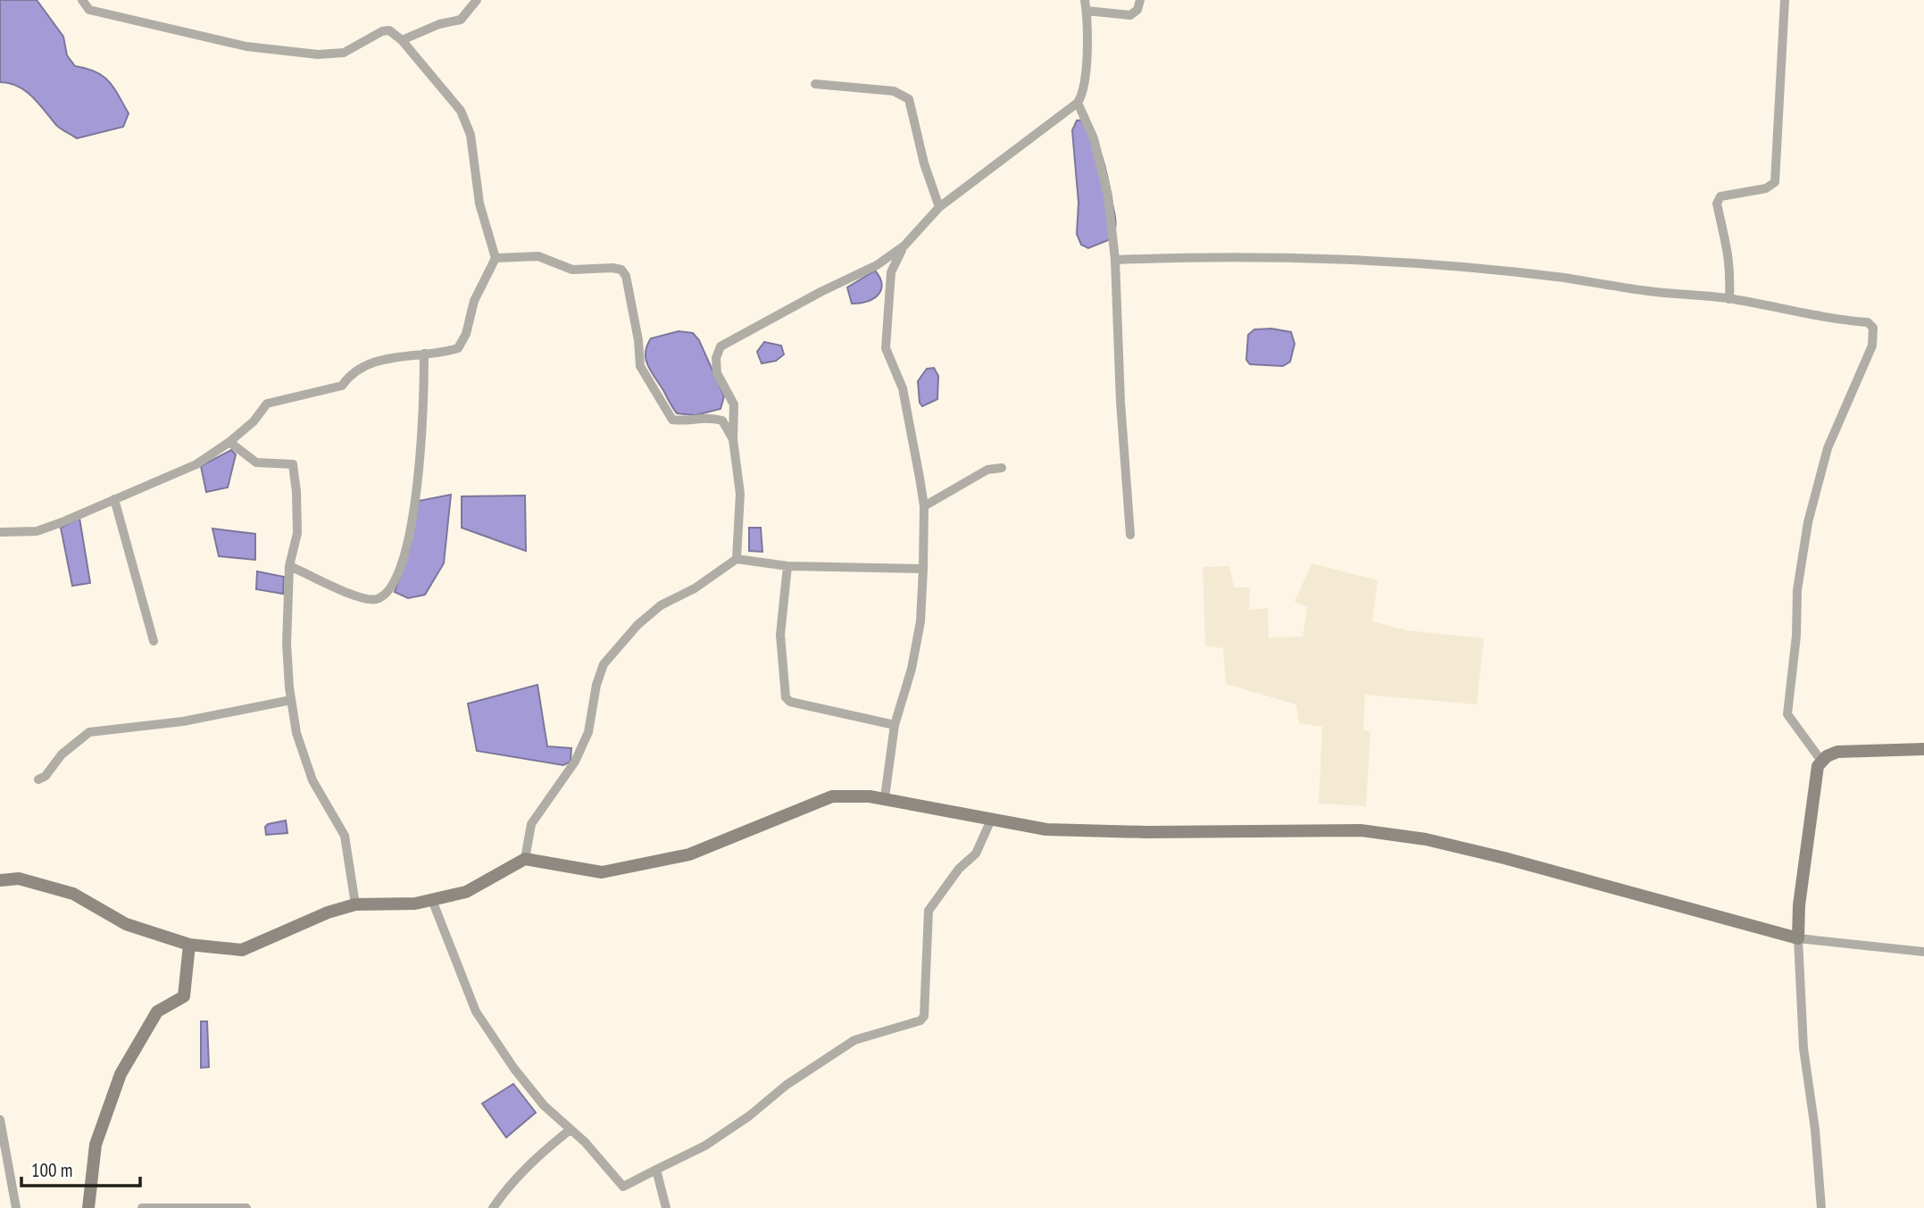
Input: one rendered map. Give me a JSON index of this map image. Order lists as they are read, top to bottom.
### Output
{
  "scale_bar": "100 m"
}
